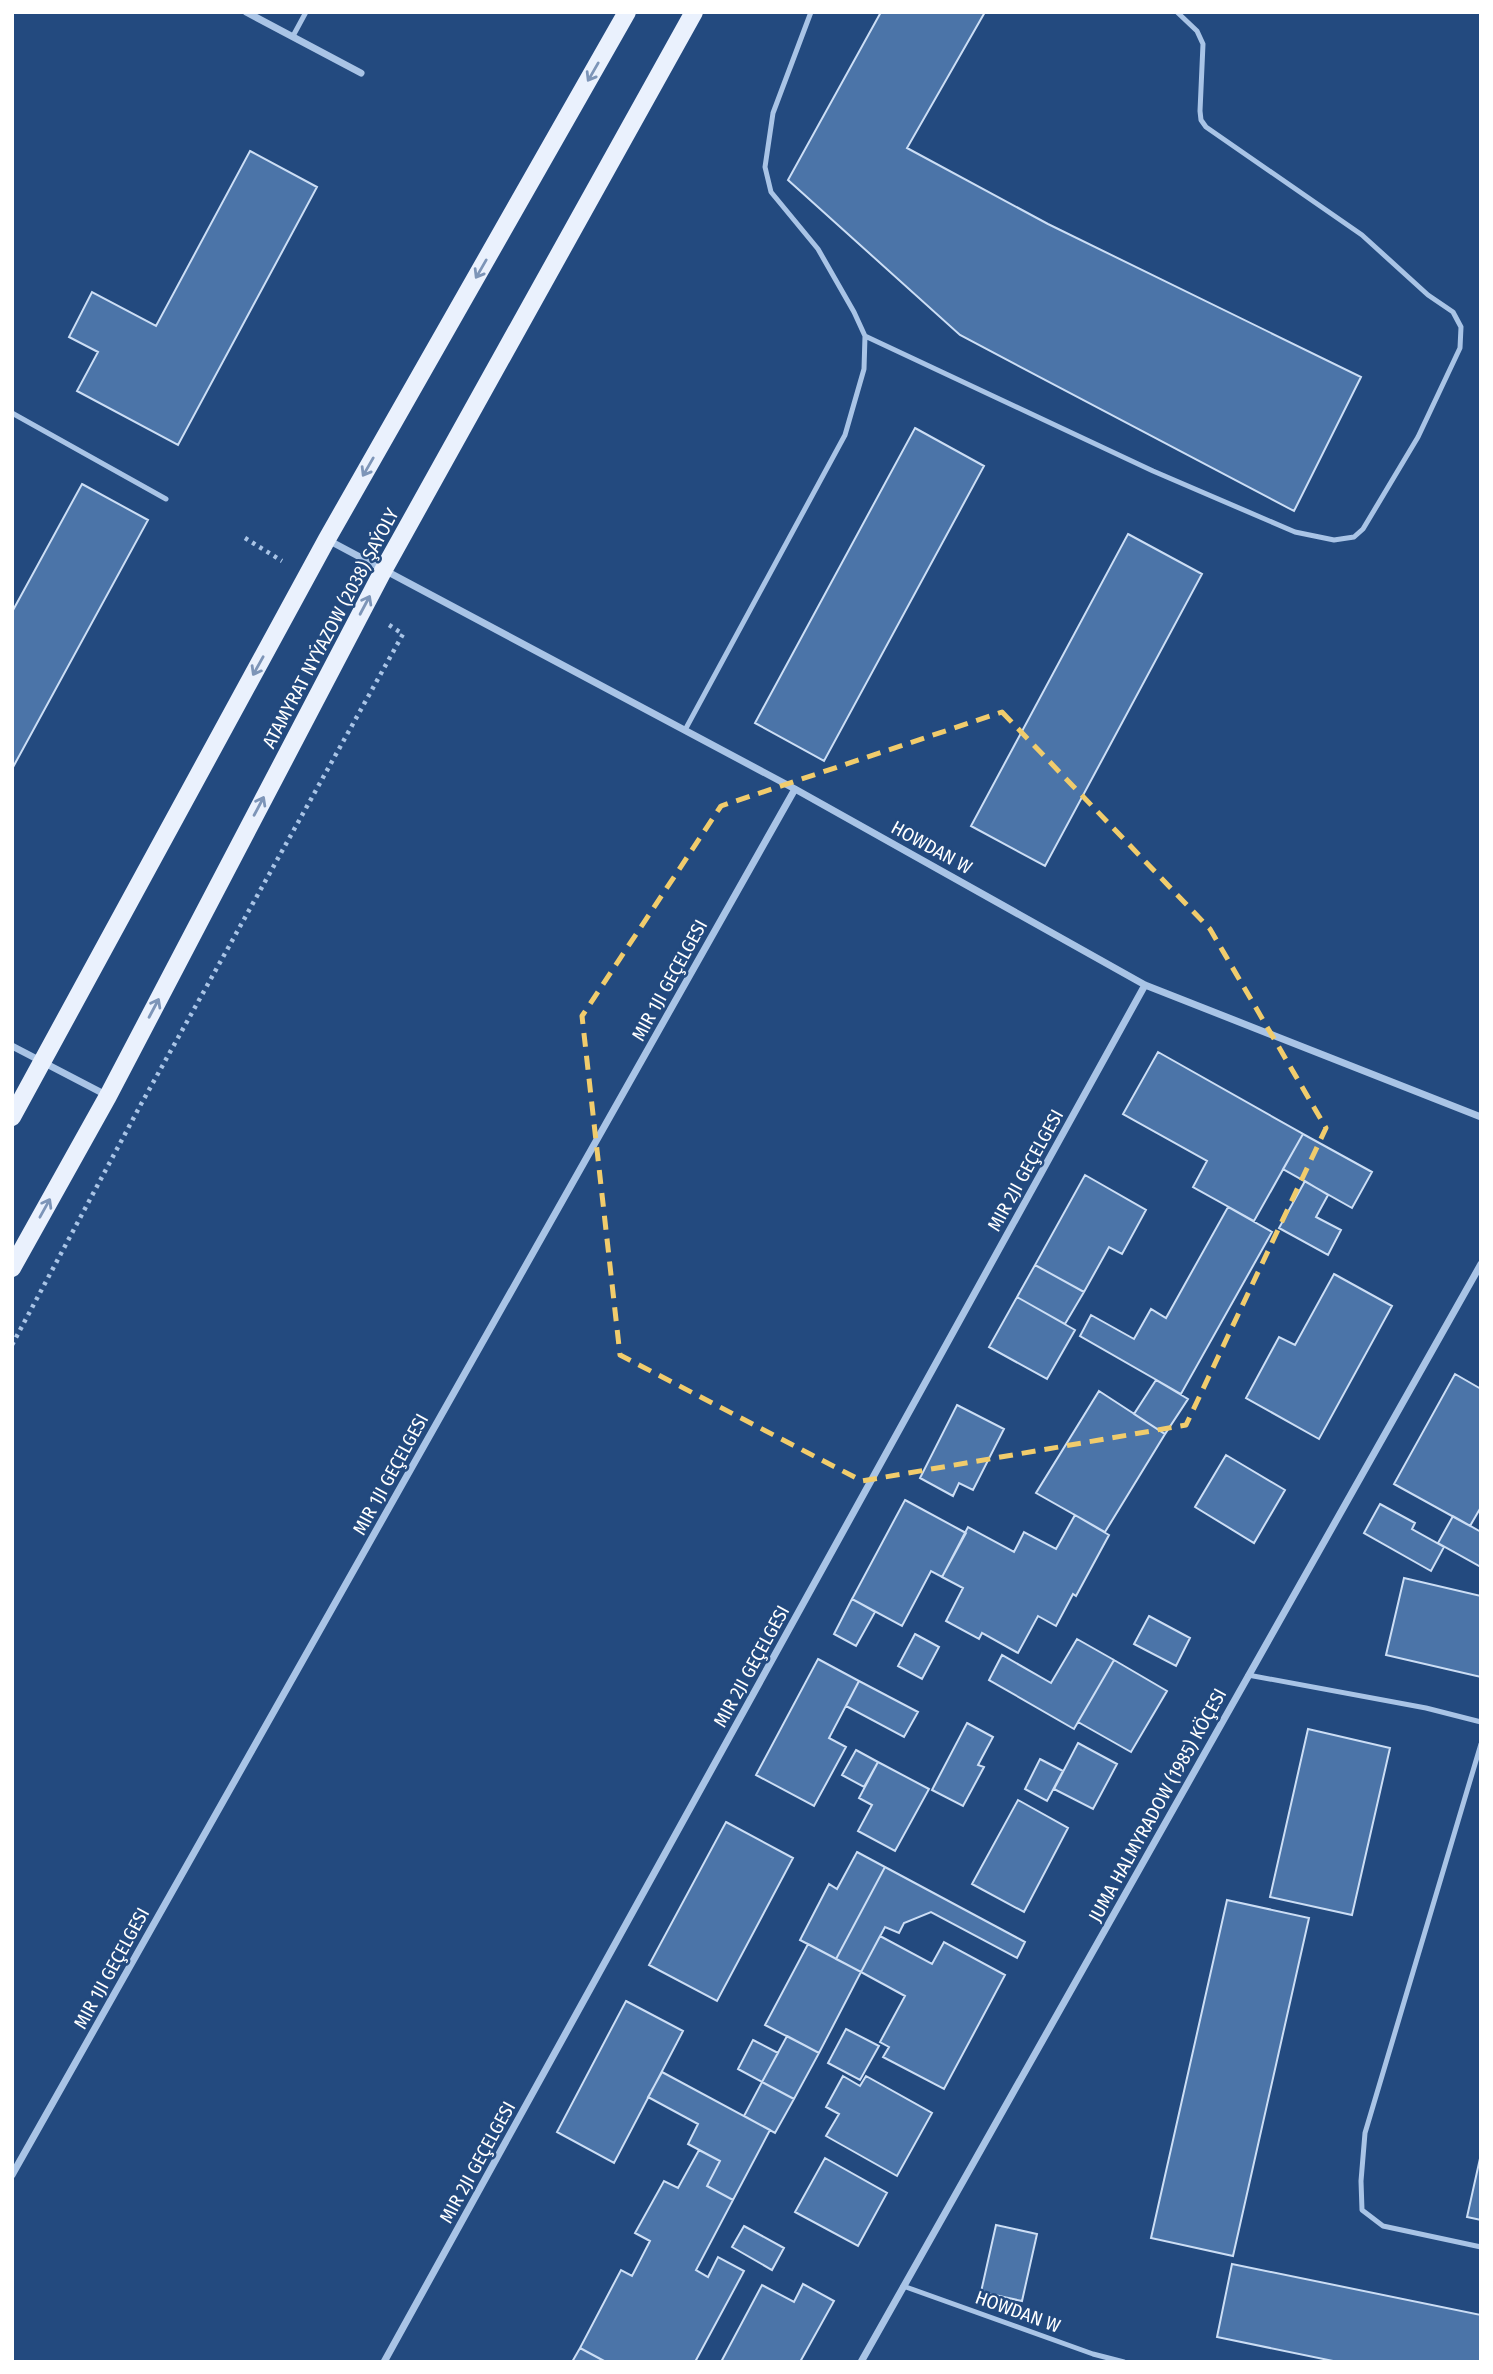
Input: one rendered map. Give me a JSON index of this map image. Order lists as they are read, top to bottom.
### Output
{
  "streets": {
    "main road": ["ATAMYRAT NYÝAZOW (2038) ŞAÝOLY"],
    "street": [
      "HOWDAN W",
      "MIR 1JI GEÇELGESI",
      "MIR 2JI GEÇELGESI",
      "JUMA HALMYRADOW (1985) KÖÇESI"
    ]
  },
  "crossings": [
    ["ATAMYRAT NYÝAZOW (2038) ŞAÝOLY", "HOWDAN W"],
    ["HOWDAN W", "MIR 1JI GEÇELGESI"],
    ["HOWDAN W", "MIR 2JI GEÇELGESI"],
    ["HOWDAN W", "JUMA HALMYRADOW (1985) KÖÇESI"]
  ]
}
